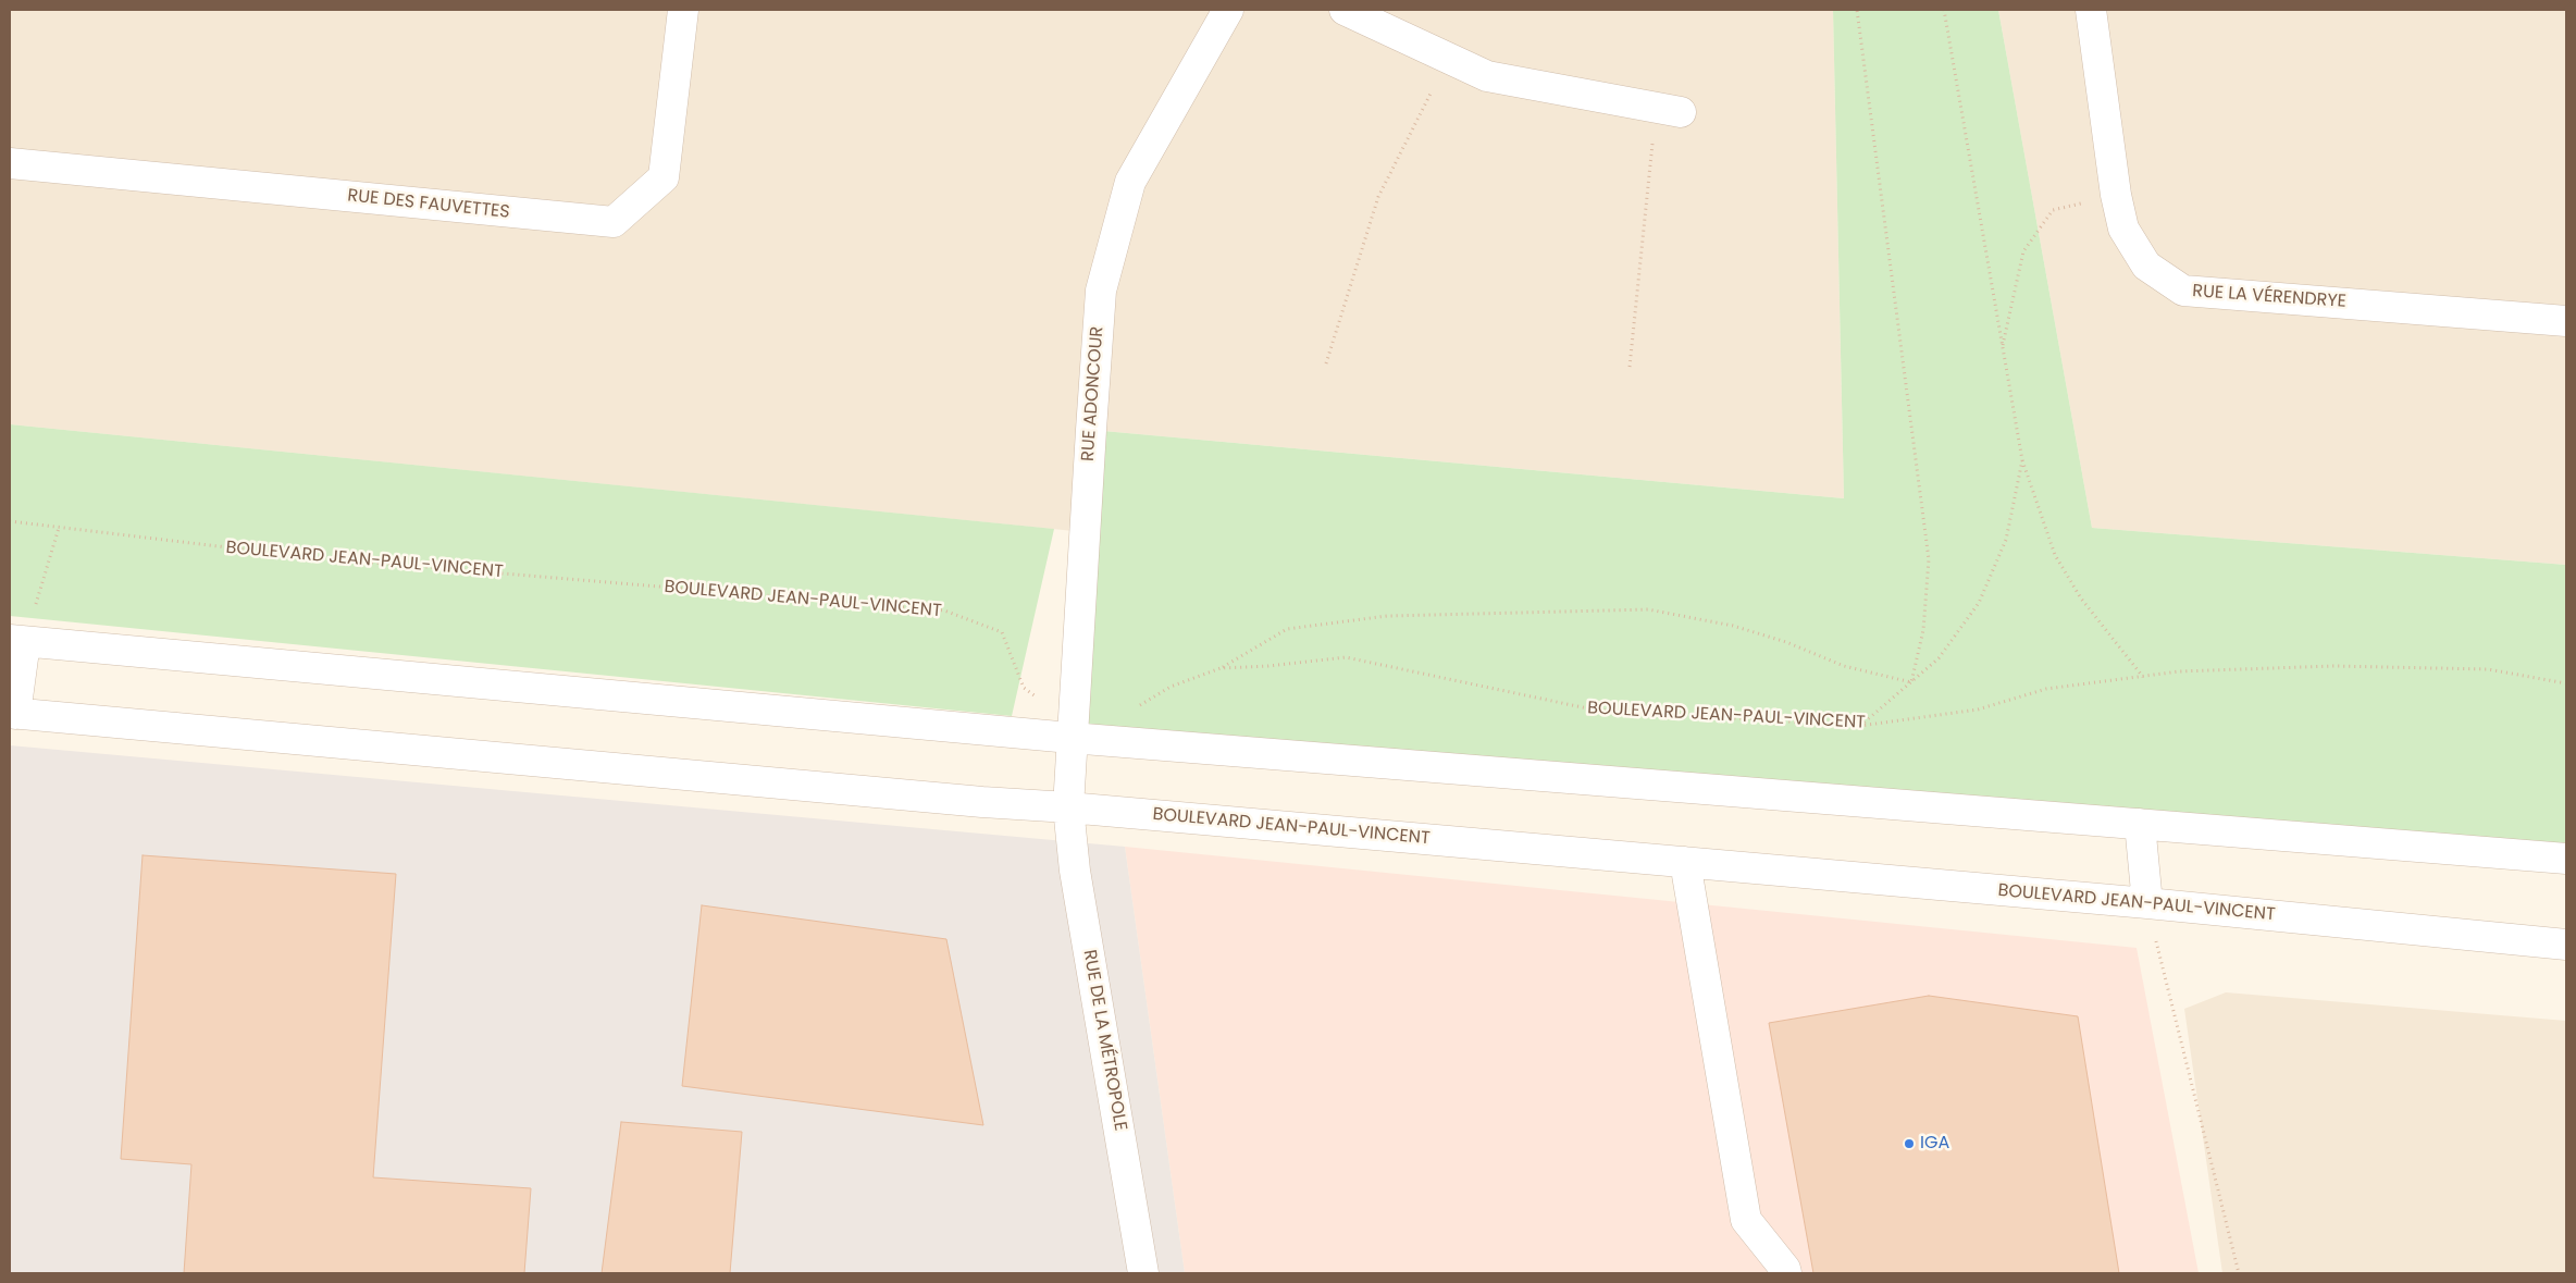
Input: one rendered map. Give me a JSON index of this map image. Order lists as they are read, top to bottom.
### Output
{
  "streets": {
    "street": [
      "RUE DES FAUVETTES",
      "RUE LA VÉRENDRYE",
      "RUE ADONCOUR",
      "BOULEVARD JEAN-PAUL-VINCENT",
      "RUE DE LA MÉTROPOLE"
    ]
  },
  "crossings": [
    ["RUE ADONCOUR", "BOULEVARD JEAN-PAUL-VINCENT"],
    ["RUE ADONCOUR", "RUE DE LA MÉTROPOLE"],
    ["BOULEVARD JEAN-PAUL-VINCENT", "RUE DE LA MÉTROPOLE"]
  ],
  "places": ["IGA"]
}
